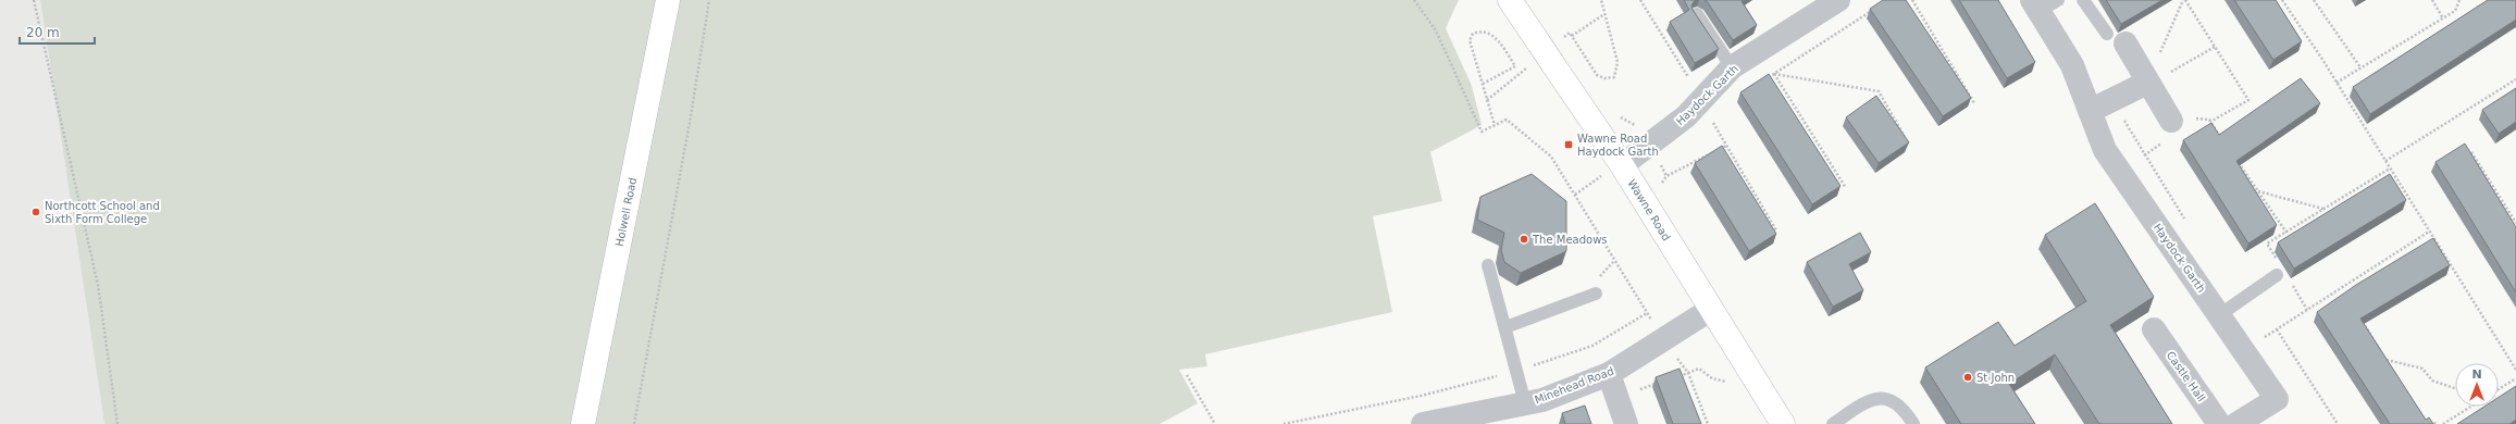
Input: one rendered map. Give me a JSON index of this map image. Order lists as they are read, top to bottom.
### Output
{
  "streets": {
    "street": [
      "Haydock Garth",
      "Wawne Road",
      "Holwell Road",
      "Castle Hall",
      "Minehead Road"
    ]
  },
  "crossings": [
    ["Haydock Garth", "Wawne Road"],
    ["Wawne Road", "Minehead Road"]
  ],
  "places": {
    "transit": ["Wawne Road Haydock Garth"],
    "other": ["Northcott School and Sixth Form College", "The Meadows", "St John"]
  },
  "scale_bar": "20 m",
  "north": "top"
}
